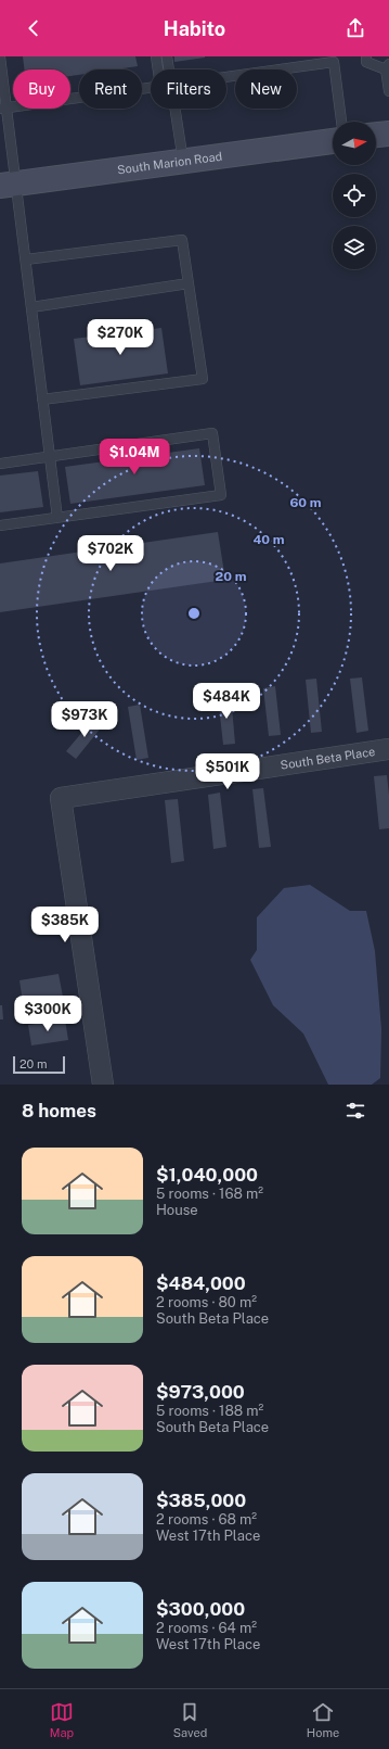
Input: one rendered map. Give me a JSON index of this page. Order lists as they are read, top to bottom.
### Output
{
  "streets": {
    "main road": ["South Marion Road"],
    "street": ["South Beta Place"]
  },
  "scale_bar": "20 m",
  "north": "right",
  "page": {
    "header": "Habito",
    "chip": [
      "Buy",
      "Rent",
      "Filters",
      "New"
    ],
    "price": [
      "$270K",
      "$1.04M",
      "$702K",
      "$484K",
      "$973K",
      "$501K",
      "$385K",
      "$300K"
    ],
    "scale": "20 m",
    "heading": "8 homes",
    "list": [
      {
        "name": "$1,040,000",
        "note": "5 rooms · 168 m² · House"
      },
      {
        "name": "$484,000",
        "note": "2 rooms · 80 m² · South Beta Place"
      },
      {
        "name": "$973,000",
        "note": "5 rooms · 188 m² · South Beta Place"
      },
      {
        "name": "$385,000",
        "note": "2 rooms · 68 m² · West 17th Place"
      },
      {
        "name": "$300,000",
        "note": "2 rooms · 64 m² · West 17th Place"
      }
    ],
    "tabs": ["Map", "Saved", "Home"]
  },
  "rings": ["60 m", "40 m", "20 m"]
}
